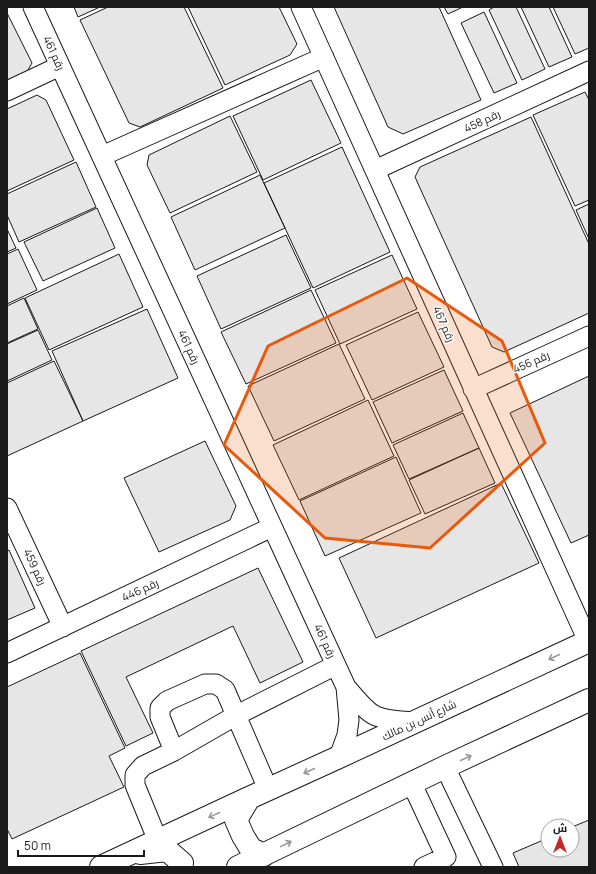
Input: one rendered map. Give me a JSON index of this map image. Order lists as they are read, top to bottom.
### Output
{
  "streets": {
    "main road": ["شارع أنس بن مالك"],
    "street": [
      "رقم 461",
      "رقم 458",
      "رقم 467",
      "رقم 456",
      "رقم 459",
      "رقم 446"
    ]
  },
  "crossings": [
    ["رقم 461", "رقم 446"],
    ["رقم 458", "رقم 467"],
    ["رقم 467", "رقم 456"],
    ["رقم 467", "شارع أنس بن مالك"],
    ["رقم 459", "رقم 446"]
  ],
  "scale_bar": "50 m",
  "north": "top"
}
